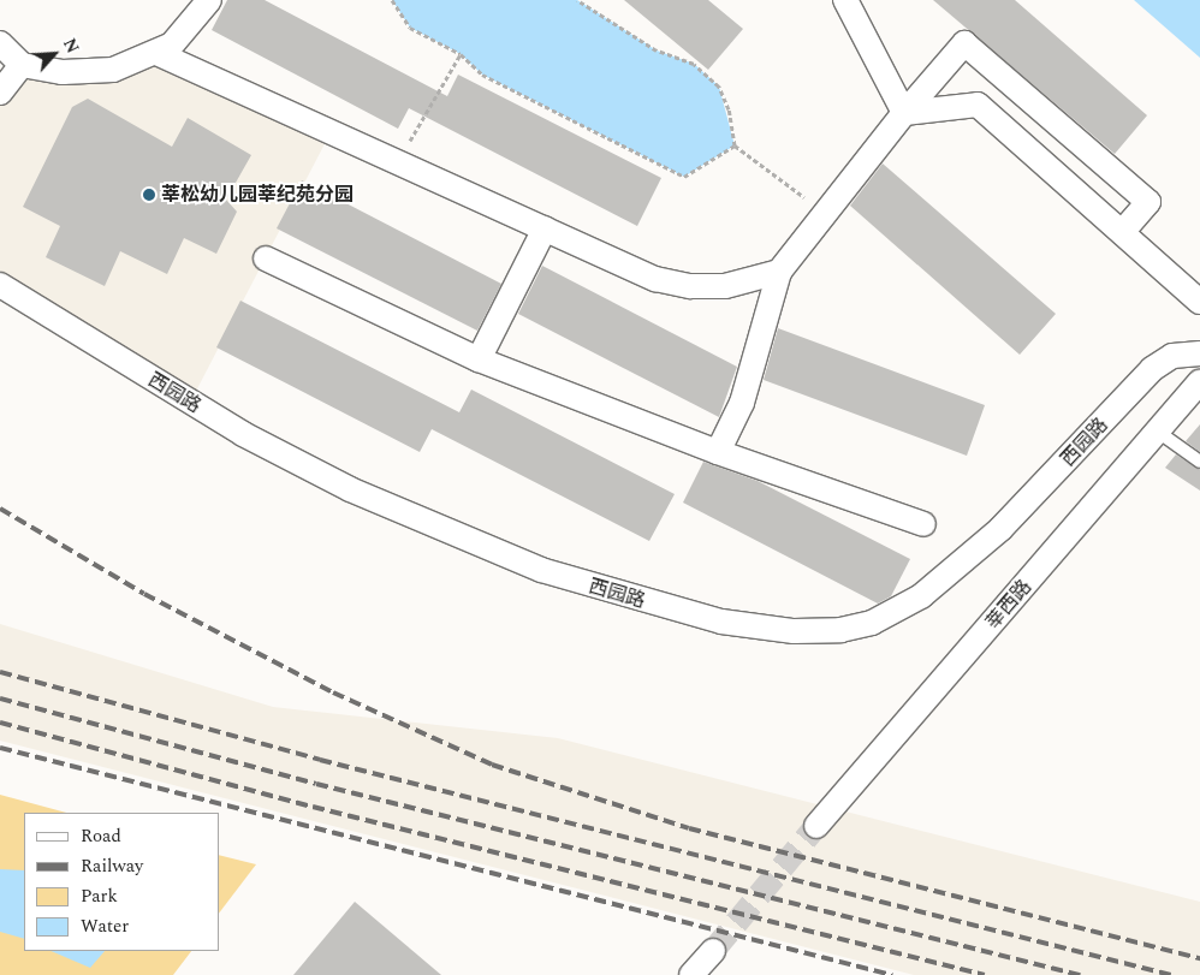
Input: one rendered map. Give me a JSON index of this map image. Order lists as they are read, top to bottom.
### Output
{
  "streets": {
    "street": ["西园路", "莘西路"]
  },
  "places": ["莘松幼儿园莘纪苑分园"],
  "legend": [
    "Road",
    "Railway",
    "Park",
    "Water"
  ],
  "north": "top right"
}
